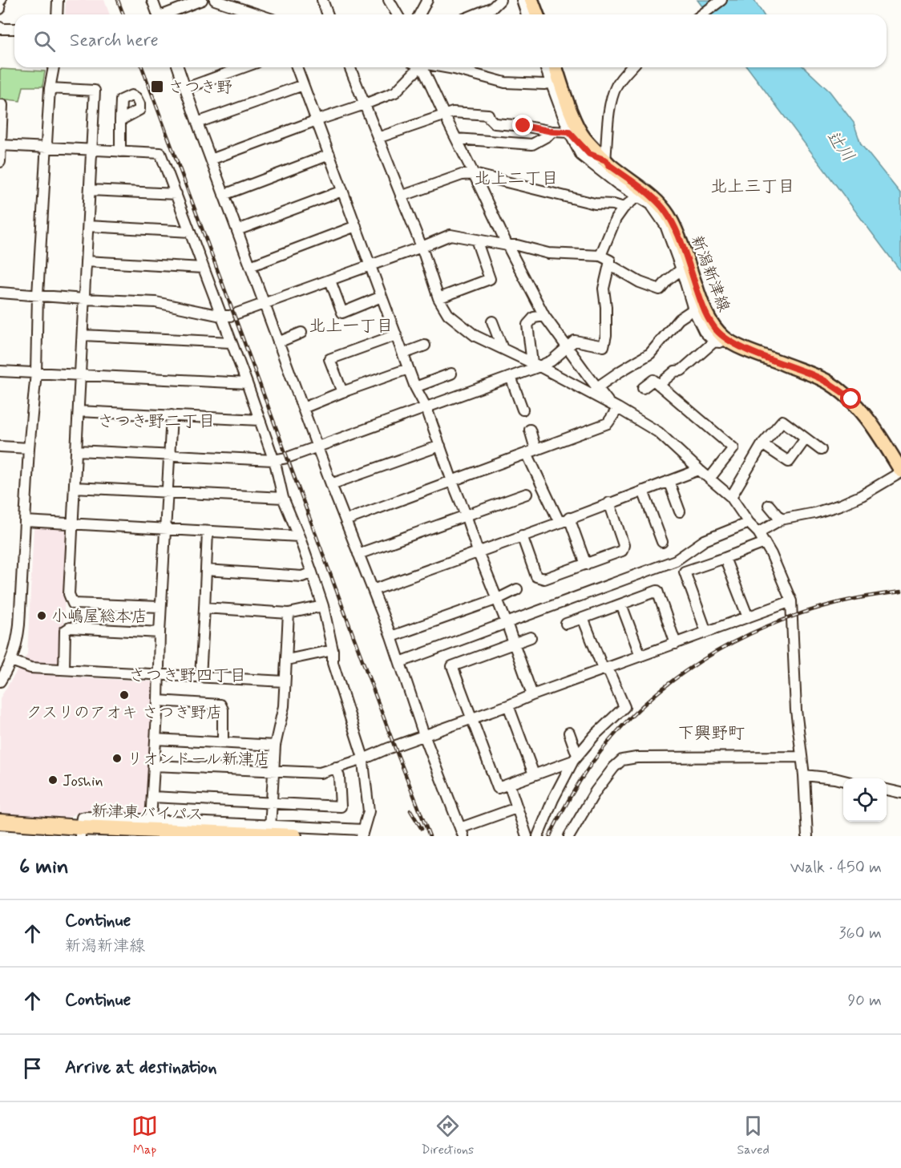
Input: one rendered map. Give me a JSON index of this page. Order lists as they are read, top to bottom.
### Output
{
  "streets": {
    "highway": ["新津東バイパス"],
    "main road": ["新潟新津線"]
  },
  "districts": [
    "北上二丁目",
    "北上三丁目",
    "北上一丁目",
    "さつき野二丁目",
    "さつき野四丁目",
    "下興野町"
  ],
  "water": ["辻川"],
  "places": {
    "transit": ["さつき野"],
    "other": [
      "小嶋屋総本店",
      "クスリのアオキ さつき野店",
      "リオンドール新津店",
      "Joshin"
    ]
  },
  "page": {
    "search": "Search here",
    "heading": ["6 min", "Walk · 450 m"],
    "list": [
      ["Continue", "新潟新津線", "360 m"],
      ["Continue", "90 m"],
      "Arrive at destination"
    ],
    "nav": ["Map", "Directions", "Saved"]
  }
}
